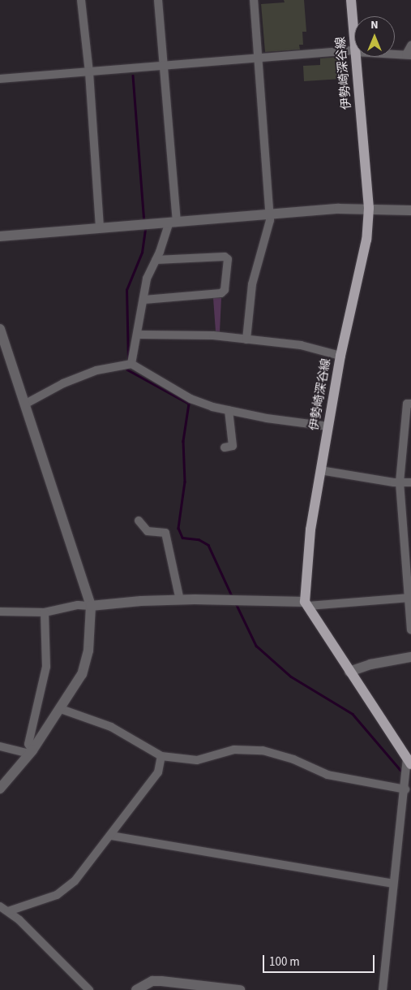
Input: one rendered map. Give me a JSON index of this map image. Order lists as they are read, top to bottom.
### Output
{
  "streets": {
    "main road": ["伊勢崎深谷線"]
  },
  "scale_bar": "100 m",
  "north": "top"
}
